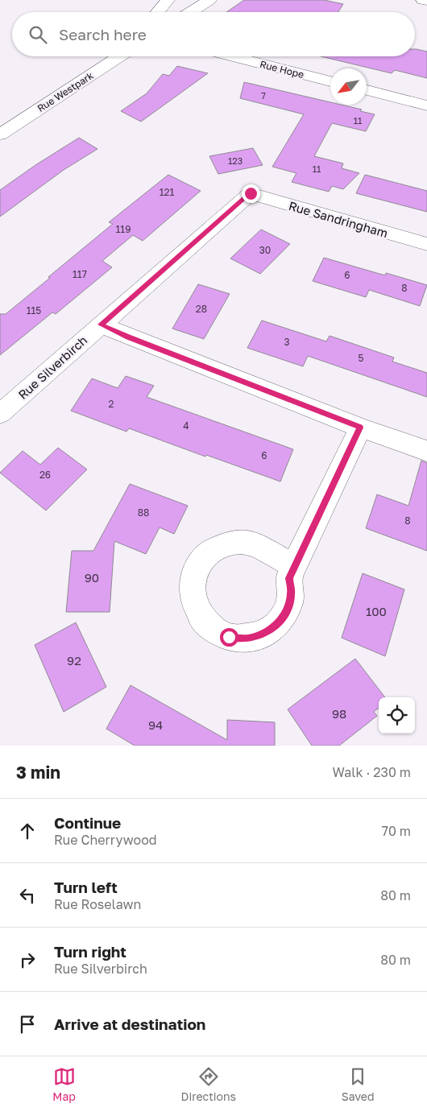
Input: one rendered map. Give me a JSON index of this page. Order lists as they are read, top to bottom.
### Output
{
  "streets": {
    "street": [
      "Rue Hope",
      "Rue Westpark",
      "Rue Sandringham",
      "Rue Silverbirch"
    ]
  },
  "crossings": [
    ["Rue Sandringham", "Rue Silverbirch"]
  ],
  "house_numbers": [
    "7",
    "11",
    "123",
    "11",
    "121",
    "119",
    "30",
    "117",
    "6",
    "8",
    "28",
    "115",
    "3",
    "5",
    "2",
    "4",
    "6",
    "26",
    "88",
    "8",
    "90",
    "100",
    "92",
    "98",
    "94"
  ],
  "north": "bottom left",
  "page": {
    "search": "Search here",
    "heading": ["3 min", "Walk · 230 m"],
    "list": [
      ["Continue", "Rue Cherrywood", "70 m"],
      ["Turn left", "Rue Roselawn", "80 m"],
      ["Turn right", "Rue Silverbirch", "80 m"],
      "Arrive at destination"
    ],
    "nav": ["Map", "Directions", "Saved"]
  }
}
